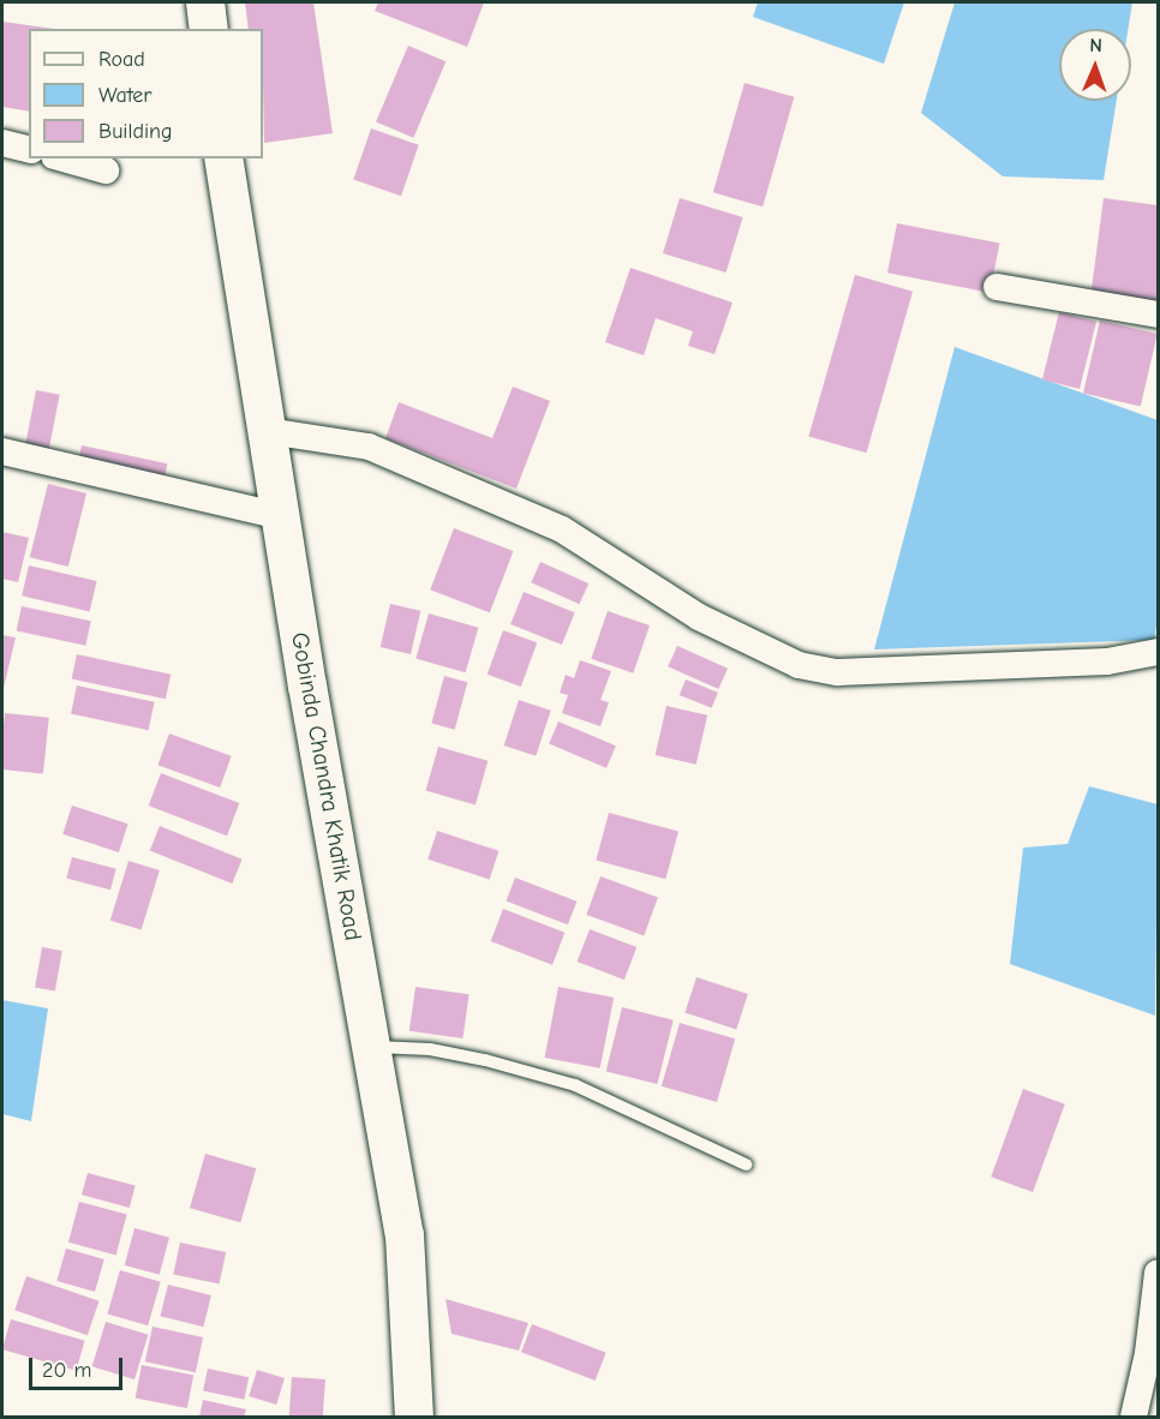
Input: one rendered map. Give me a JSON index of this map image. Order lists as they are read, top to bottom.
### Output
{
  "streets": {
    "main road": ["Gobinda Chandra Khatik Road"]
  },
  "legend": ["Road", "Water", "Building"],
  "scale_bar": "20 m",
  "north": "top"
}
